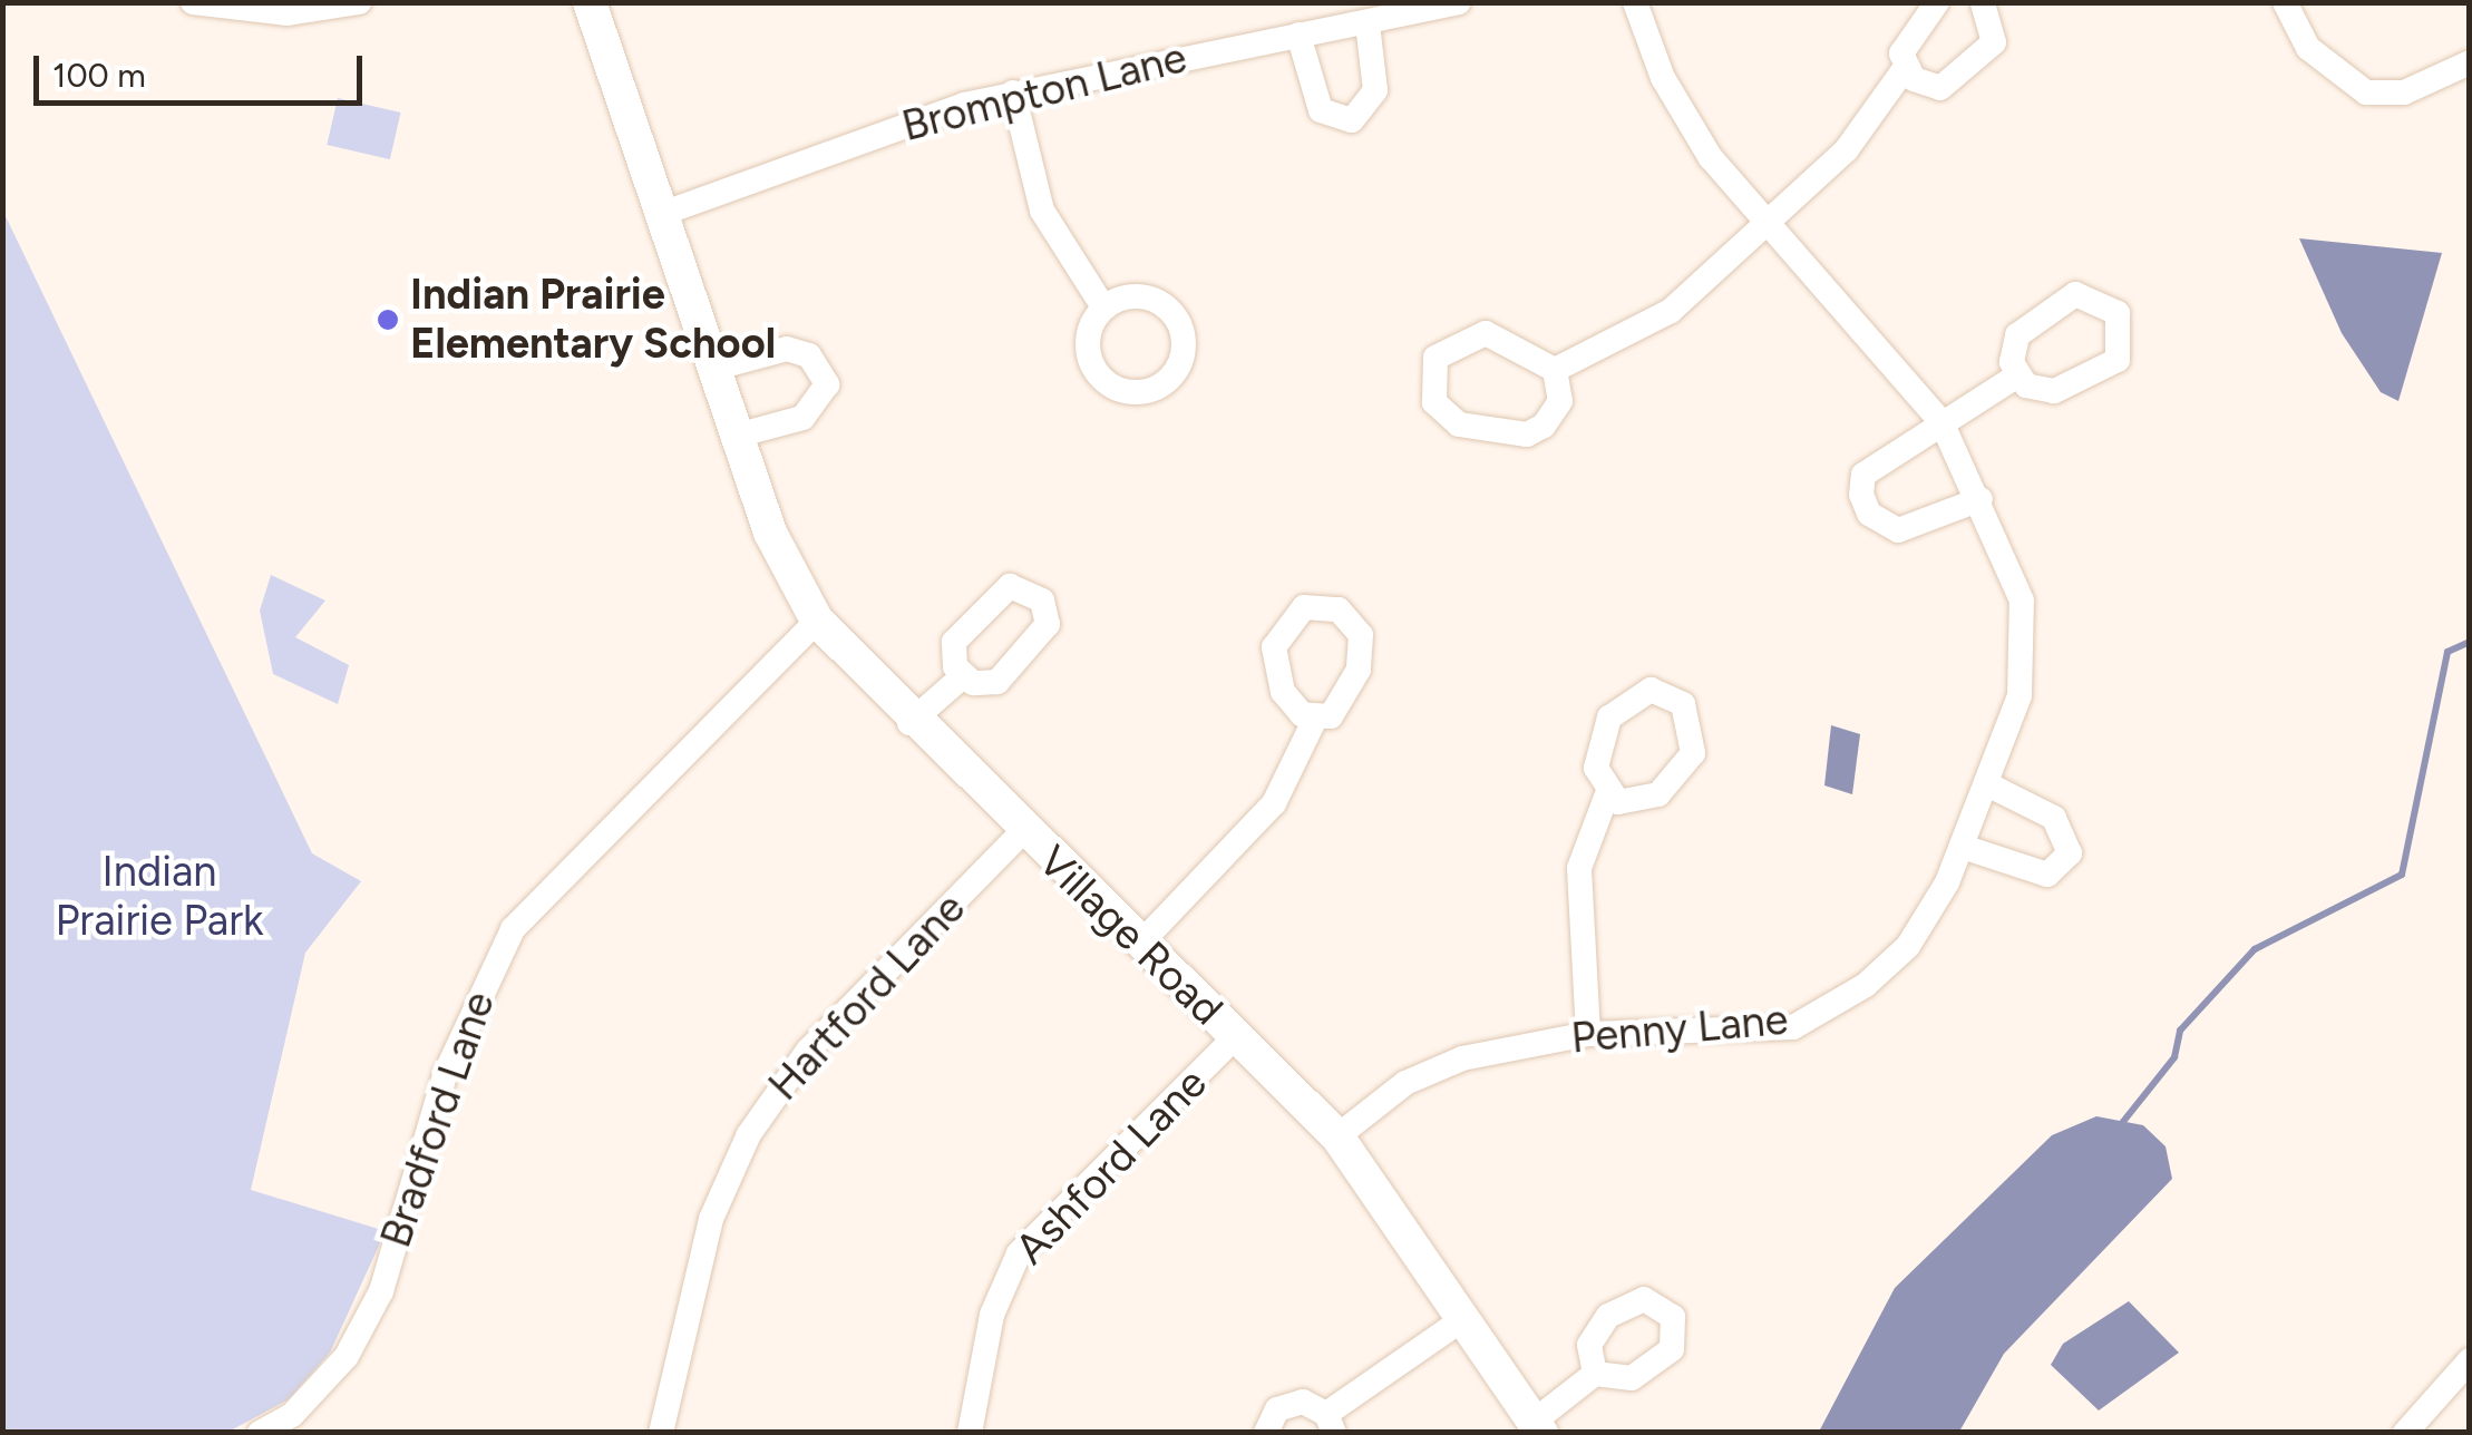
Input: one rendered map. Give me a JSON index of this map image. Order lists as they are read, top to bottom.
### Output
{
  "streets": {
    "street": [
      "Brompton Lane",
      "Village Road",
      "Hartford Lane",
      "Penny Lane",
      "Bradford Lane",
      "Ashford Lane"
    ]
  },
  "crossings": [
    ["Brompton Lane", "Village Road"],
    ["Village Road", "Hartford Lane"],
    ["Village Road", "Penny Lane"],
    ["Village Road", "Bradford Lane"],
    ["Village Road", "Ashford Lane"]
  ],
  "parks": ["Indian Prairie Park"],
  "places": ["Indian Prairie Elementary School"],
  "scale_bar": "100 m"
}
